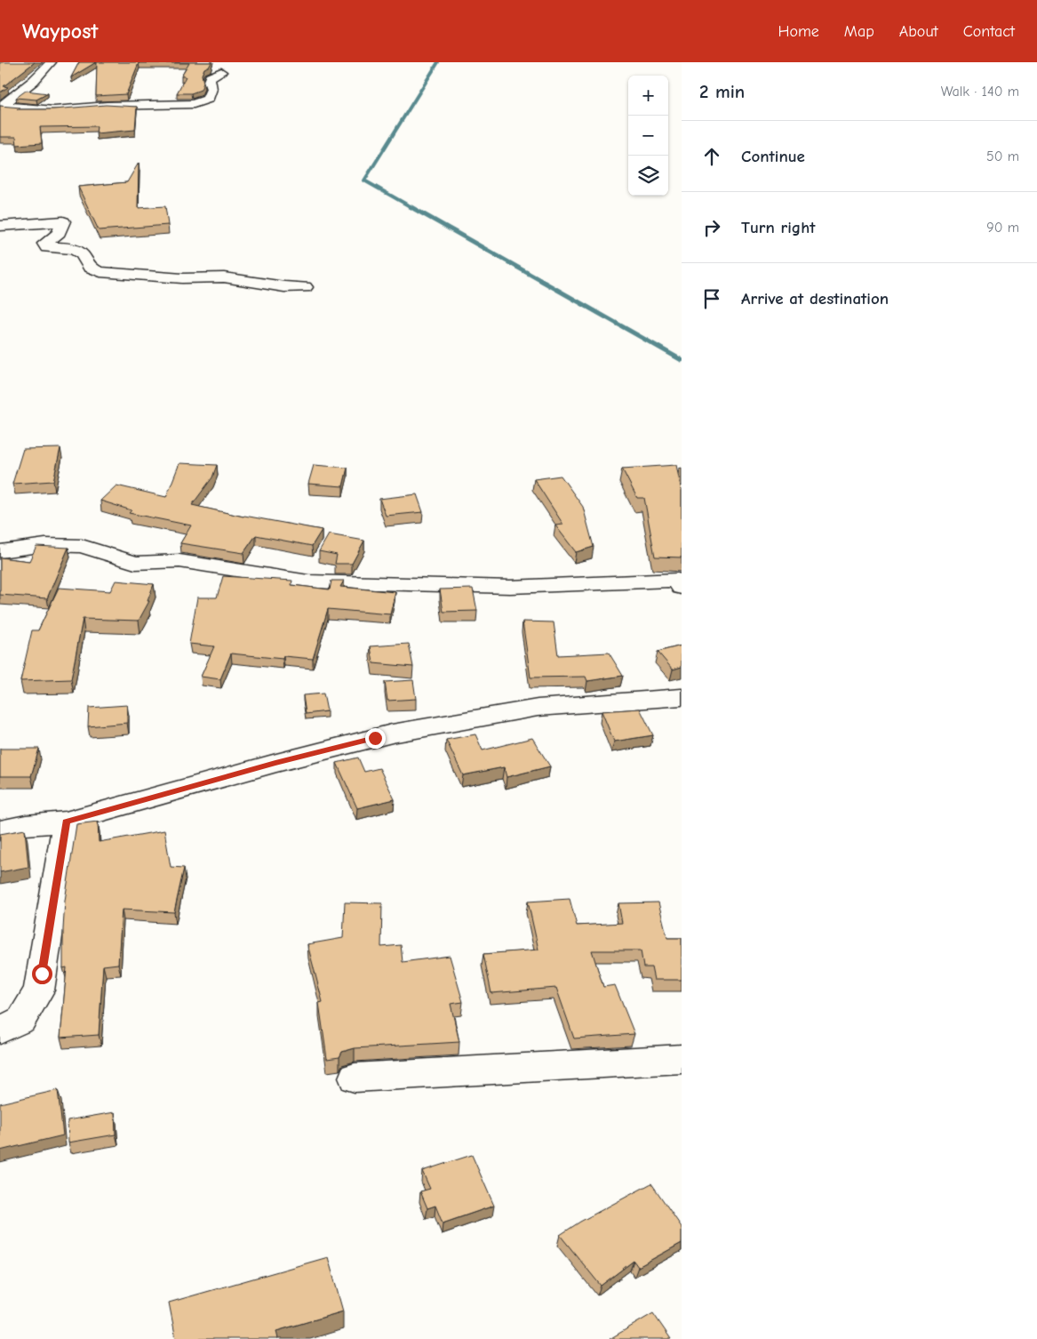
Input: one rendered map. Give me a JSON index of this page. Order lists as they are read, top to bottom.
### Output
{
  "page": {
    "header": "Waypost",
    "nav": [
      "Home",
      "Map",
      "About",
      "Contact"
    ],
    "heading": ["2 min", "Walk · 140 m"],
    "map_buttons": ["+", "−"],
    "list": [
      ["Continue", "50 m"],
      ["Turn right", "90 m"],
      "Arrive at destination"
    ]
  }
}
